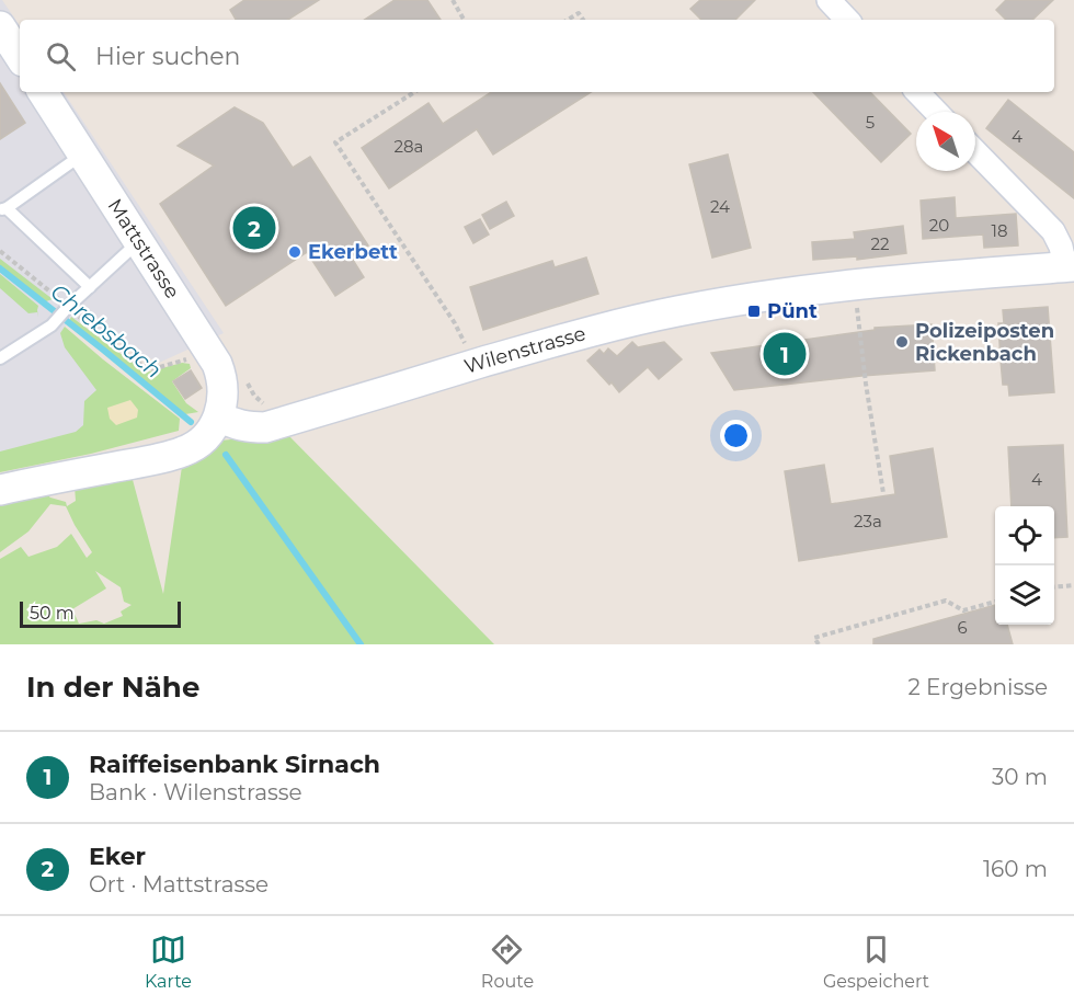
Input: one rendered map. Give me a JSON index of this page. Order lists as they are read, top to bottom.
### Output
{
  "streets": {
    "street": ["Mattstrasse", "Wilenstrasse"]
  },
  "crossings": [
    ["Mattstrasse", "Wilenstrasse"]
  ],
  "water": ["Chrebsbach"],
  "places": {
    "other": ["Ekerbett", "Polizeiposten Rickenbach"],
    "transit": ["Pünt"]
  },
  "house_numbers": [
    "5",
    "4",
    "28a",
    "24",
    "20",
    "18",
    "22",
    "4",
    "23a",
    "6"
  ],
  "scale_bar": "50 m",
  "north": "top left",
  "page": {
    "search": "Hier suchen",
    "pins": ["2", "1"],
    "scale": "50 m",
    "heading": ["In der Nähe", "2 Ergebnisse"],
    "list": [
      {
        "mark": "1",
        "name": "Raiffeisenbank Sirnach",
        "note": "Bank · Wilenstrasse",
        "value": "30 m"
      },
      {
        "mark": "2",
        "name": "Eker",
        "note": "Ort · Mattstrasse",
        "value": "160 m"
      }
    ],
    "nav": ["Karte", "Route", "Gespeichert"]
  }
}
